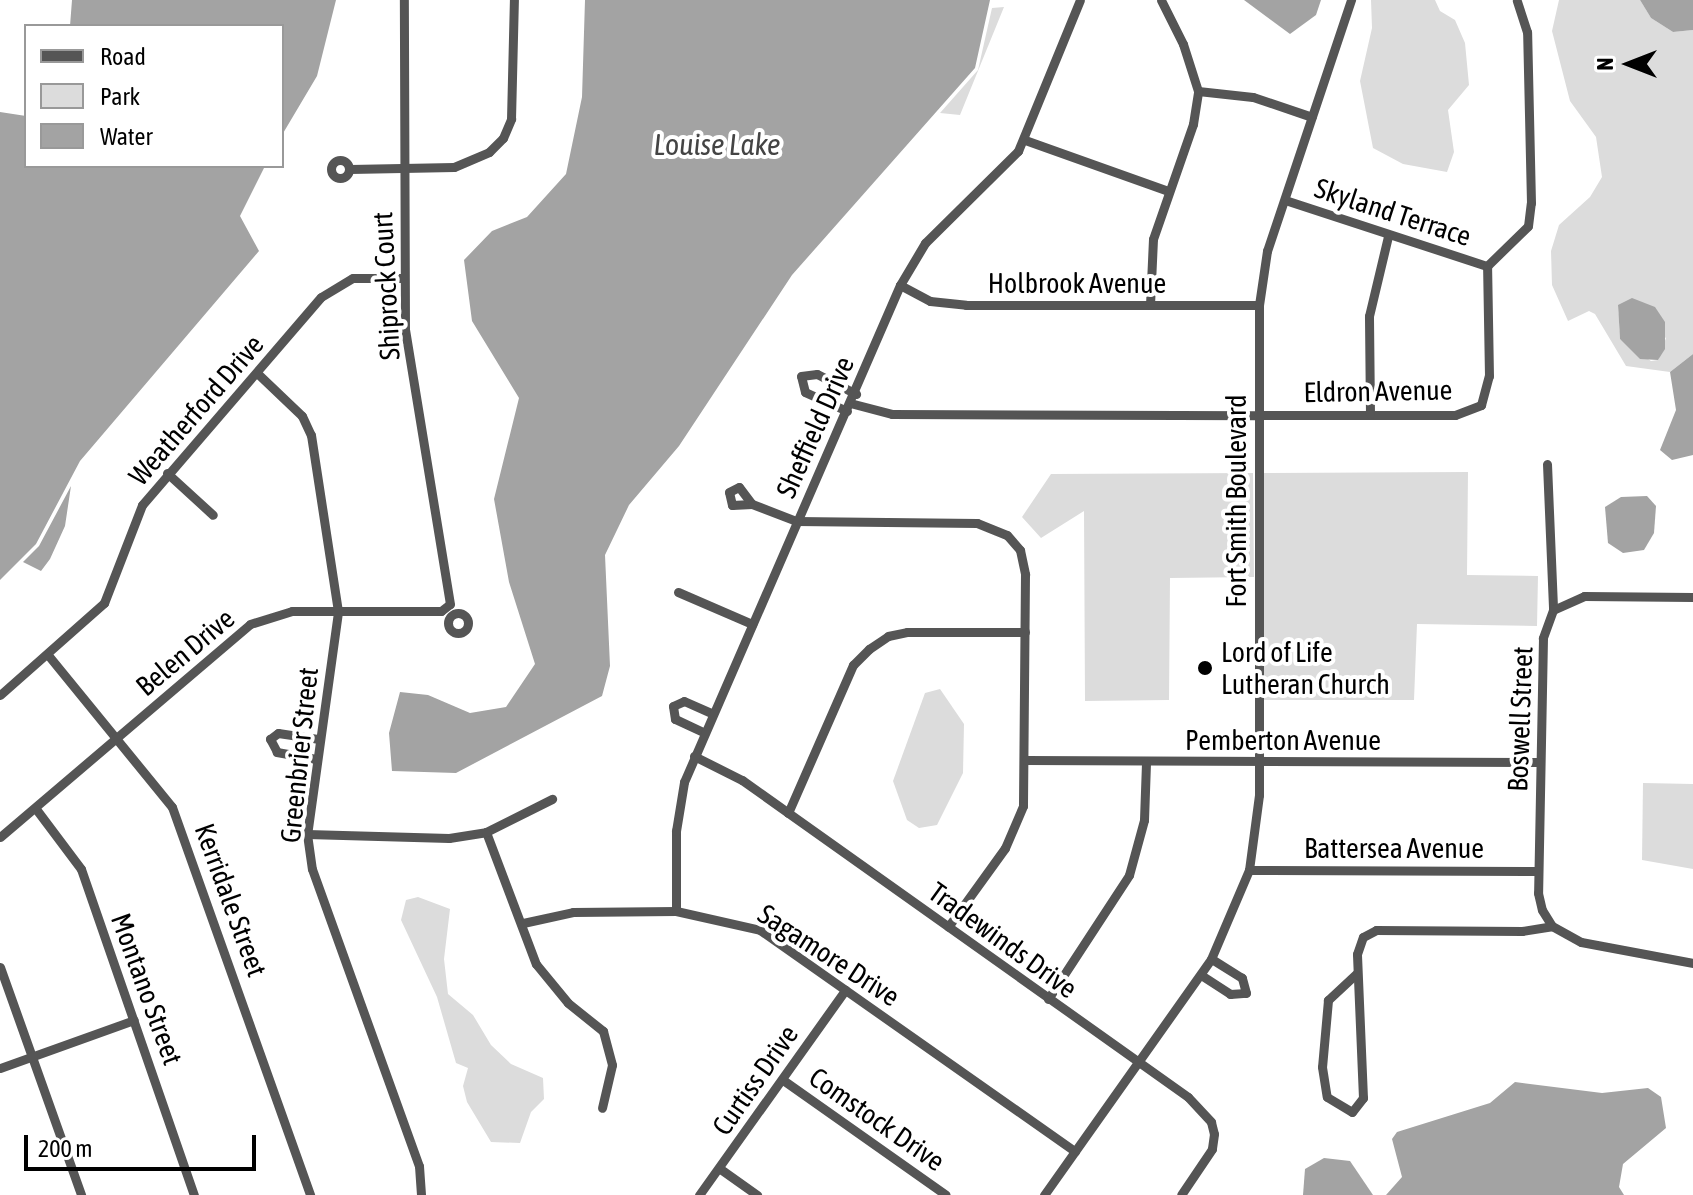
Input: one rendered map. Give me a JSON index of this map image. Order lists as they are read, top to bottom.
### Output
{
  "streets": {
    "street": [
      "Skyland Terrace",
      "Holbrook Avenue",
      "Shiprock Court",
      "Eldron Avenue",
      "Weatherford Drive",
      "Sheffield Drive",
      "Fort Smith Boulevard",
      "Belen Drive",
      "Boswell Street",
      "Pemberton Avenue",
      "Greenbrier Street",
      "Battersea Avenue",
      "Kerridale Street",
      "Tradewinds Drive",
      "Sagamore Drive",
      "Montano Street",
      "Curtiss Drive",
      "Comstock Drive"
    ]
  },
  "crossings": [
    ["Skyland Terrace", "Eldron Avenue"],
    ["Skyland Terrace", "Fort Smith Boulevard"],
    ["Holbrook Avenue", "Sheffield Drive"],
    ["Holbrook Avenue", "Fort Smith Boulevard"],
    ["Shiprock Court", "Weatherford Drive"],
    ["Shiprock Court", "Belen Drive"],
    ["Eldron Avenue", "Sheffield Drive"],
    ["Eldron Avenue", "Fort Smith Boulevard"],
    ["Weatherford Drive", "Greenbrier Street"],
    ["Weatherford Drive", "Kerridale Street"],
    ["Sheffield Drive", "Tradewinds Drive"],
    ["Sheffield Drive", "Sagamore Drive"],
    ["Fort Smith Boulevard", "Pemberton Avenue"],
    ["Fort Smith Boulevard", "Battersea Avenue"],
    ["Fort Smith Boulevard", "Tradewinds Drive"],
    ["Fort Smith Boulevard", "Sagamore Drive"],
    ["Belen Drive", "Greenbrier Street"],
    ["Belen Drive", "Kerridale Street"],
    ["Belen Drive", "Montano Street"],
    ["Boswell Street", "Pemberton Avenue"],
    ["Boswell Street", "Battersea Avenue"],
    ["Sagamore Drive", "Curtiss Drive"],
    ["Curtiss Drive", "Comstock Drive"]
  ],
  "water": ["Louise Lake"],
  "places": ["Lord of Life Lutheran Church"],
  "legend": ["Road", "Park", "Water"],
  "scale_bar": "200 m",
  "north": "left"
}
